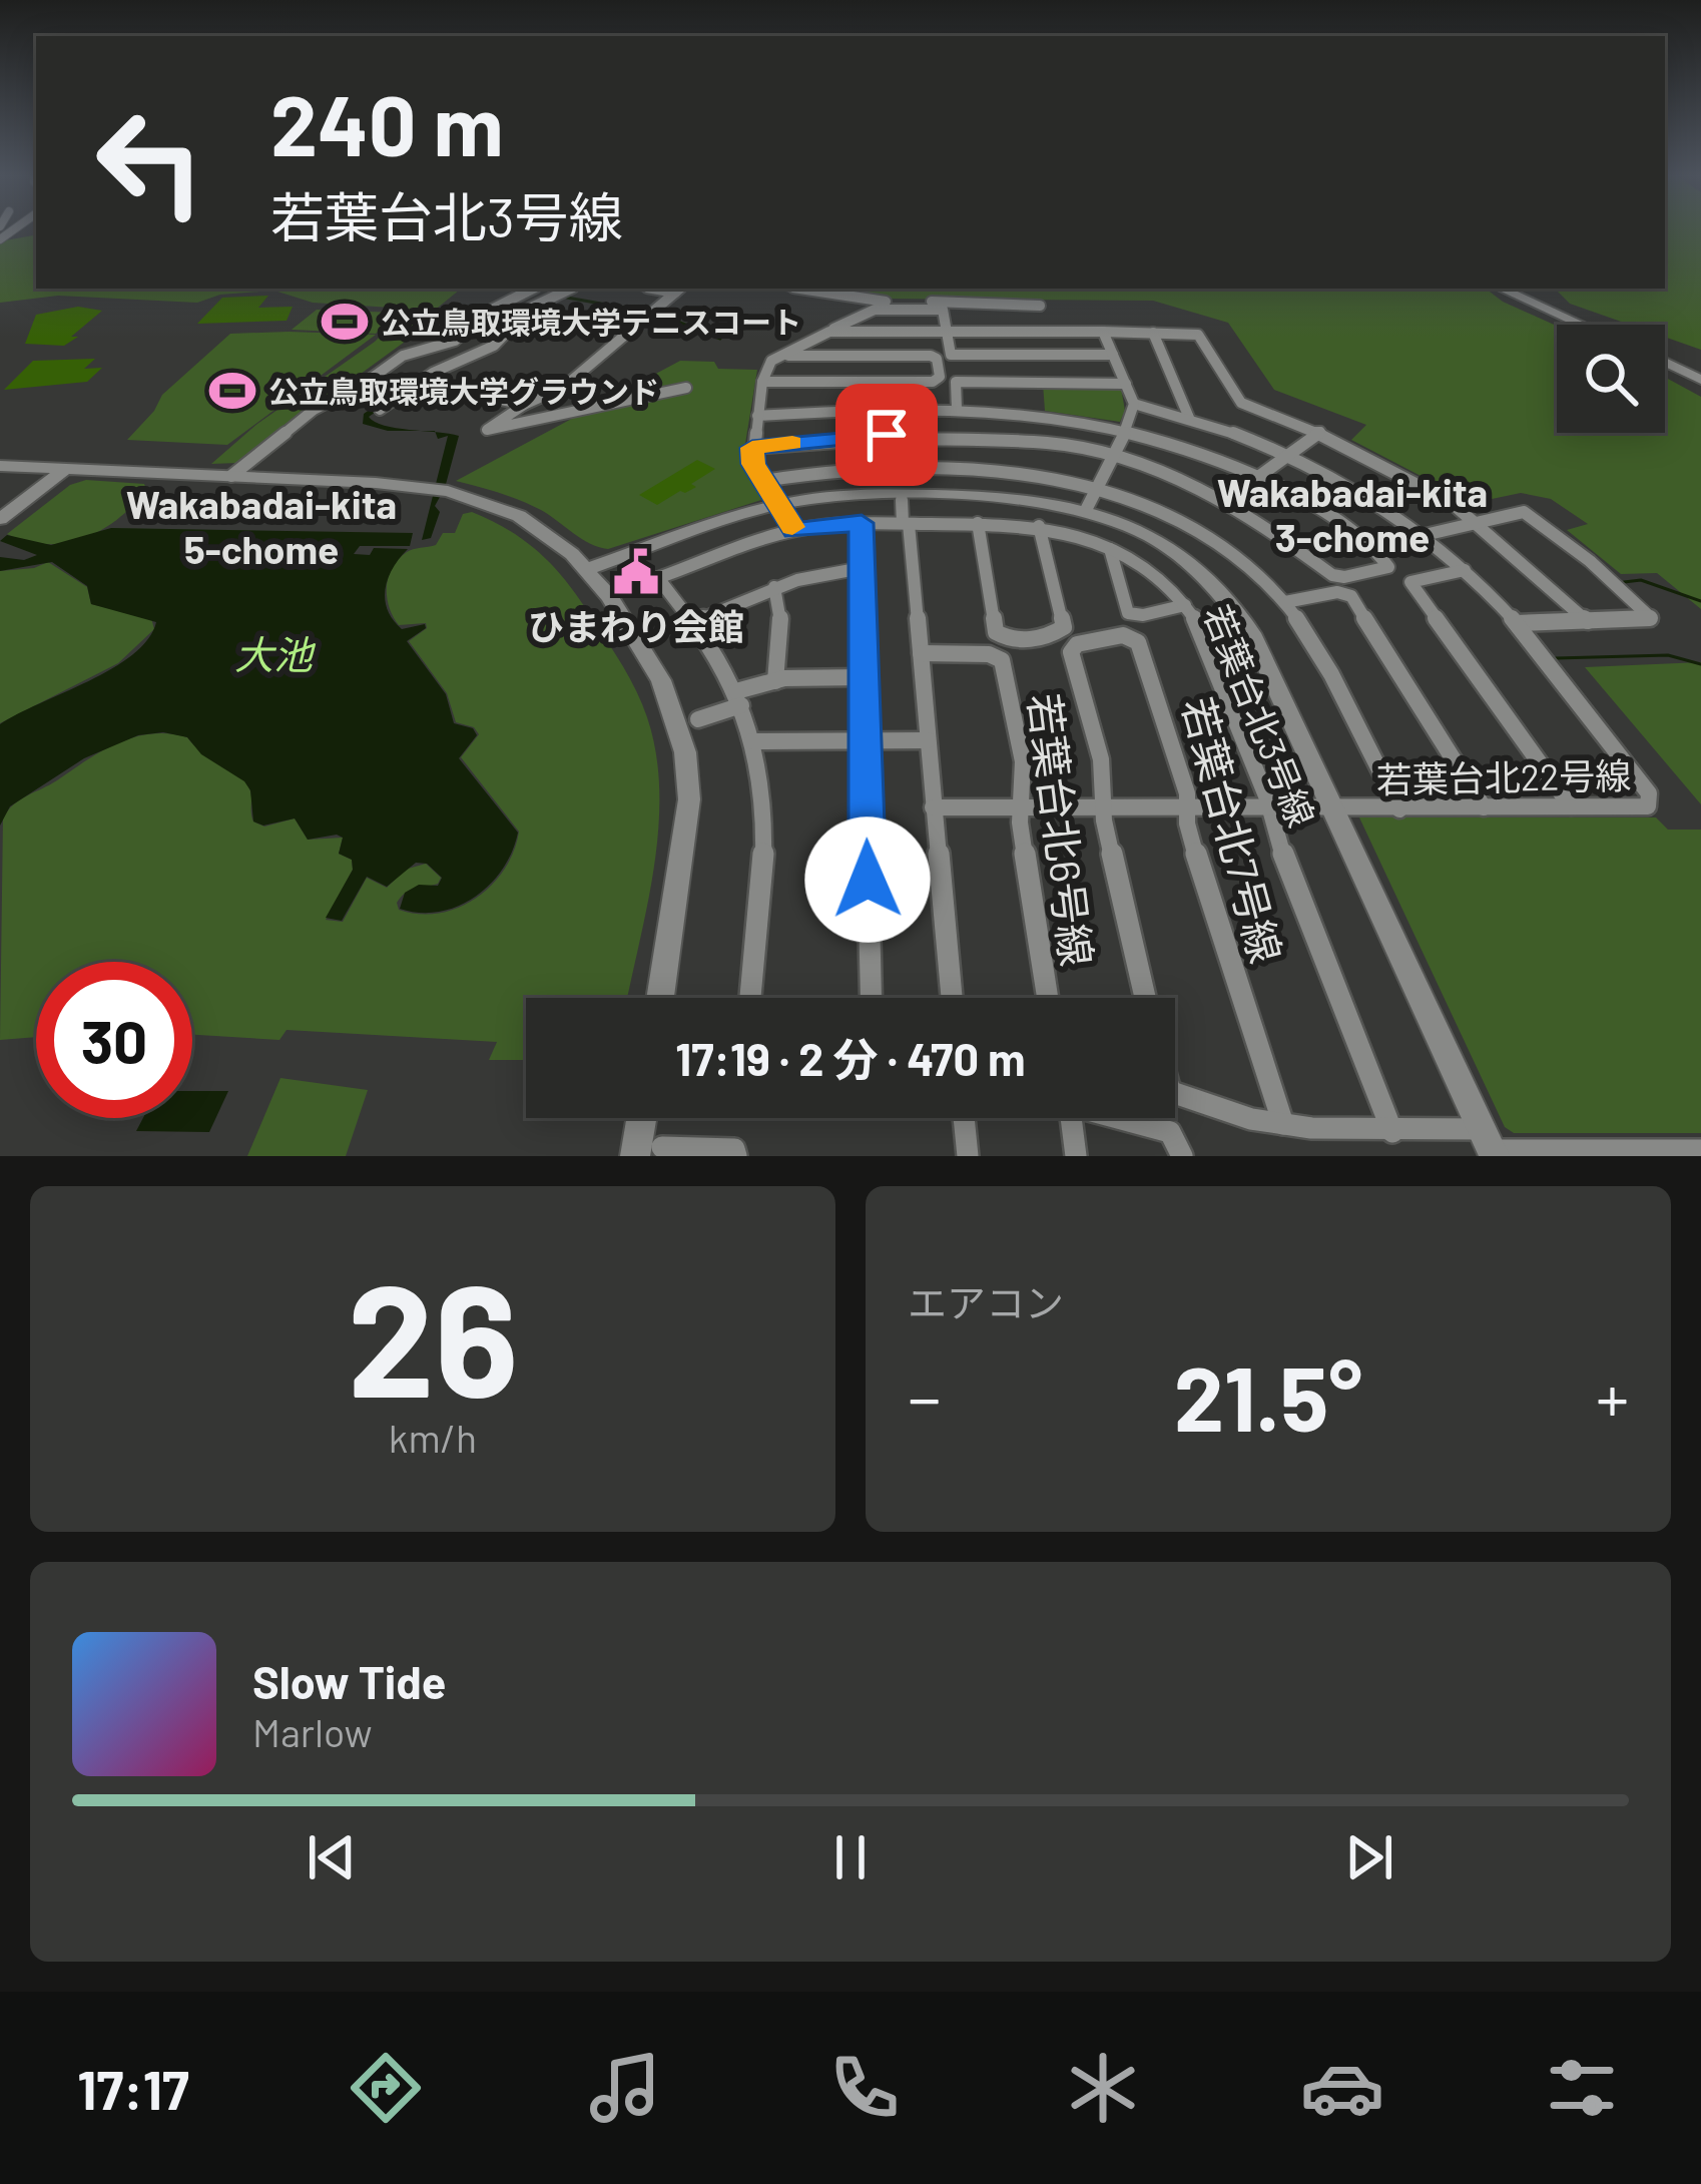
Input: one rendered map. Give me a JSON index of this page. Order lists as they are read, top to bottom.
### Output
{
  "streets": {
    "street": [
      "若葉台北3号線",
      "若葉台北22号線",
      "若葉台北6号線",
      "若葉台北7号線"
    ]
  },
  "crossings": [
    ["若葉台北3号線", "若葉台北22号線"],
    ["若葉台北22号線", "若葉台北6号線"],
    ["若葉台北22号線", "若葉台北7号線"]
  ],
  "districts": ["Wakabadai-kita 3-chome", "Wakabadai-kita 5-chome"],
  "water": ["大池"],
  "places": {
    "sports": ["公立鳥取環境大学テニスコート", "公立鳥取環境大学グラウンド"],
    "public building": ["ひまわり会館"]
  },
  "page": {
    "turn": ["240 m", "若葉台北3号線"],
    "limit": "30",
    "trip": "17:19 · 2 分 · 470 m",
    "tile": [
      ["26", "km/h"],
      "エアコン"
    ],
    "heat": ["−", "21.5°", "+"],
    "song": ["Slow Tide", "Marlow"],
    "tabs": "17:17"
  }
}
